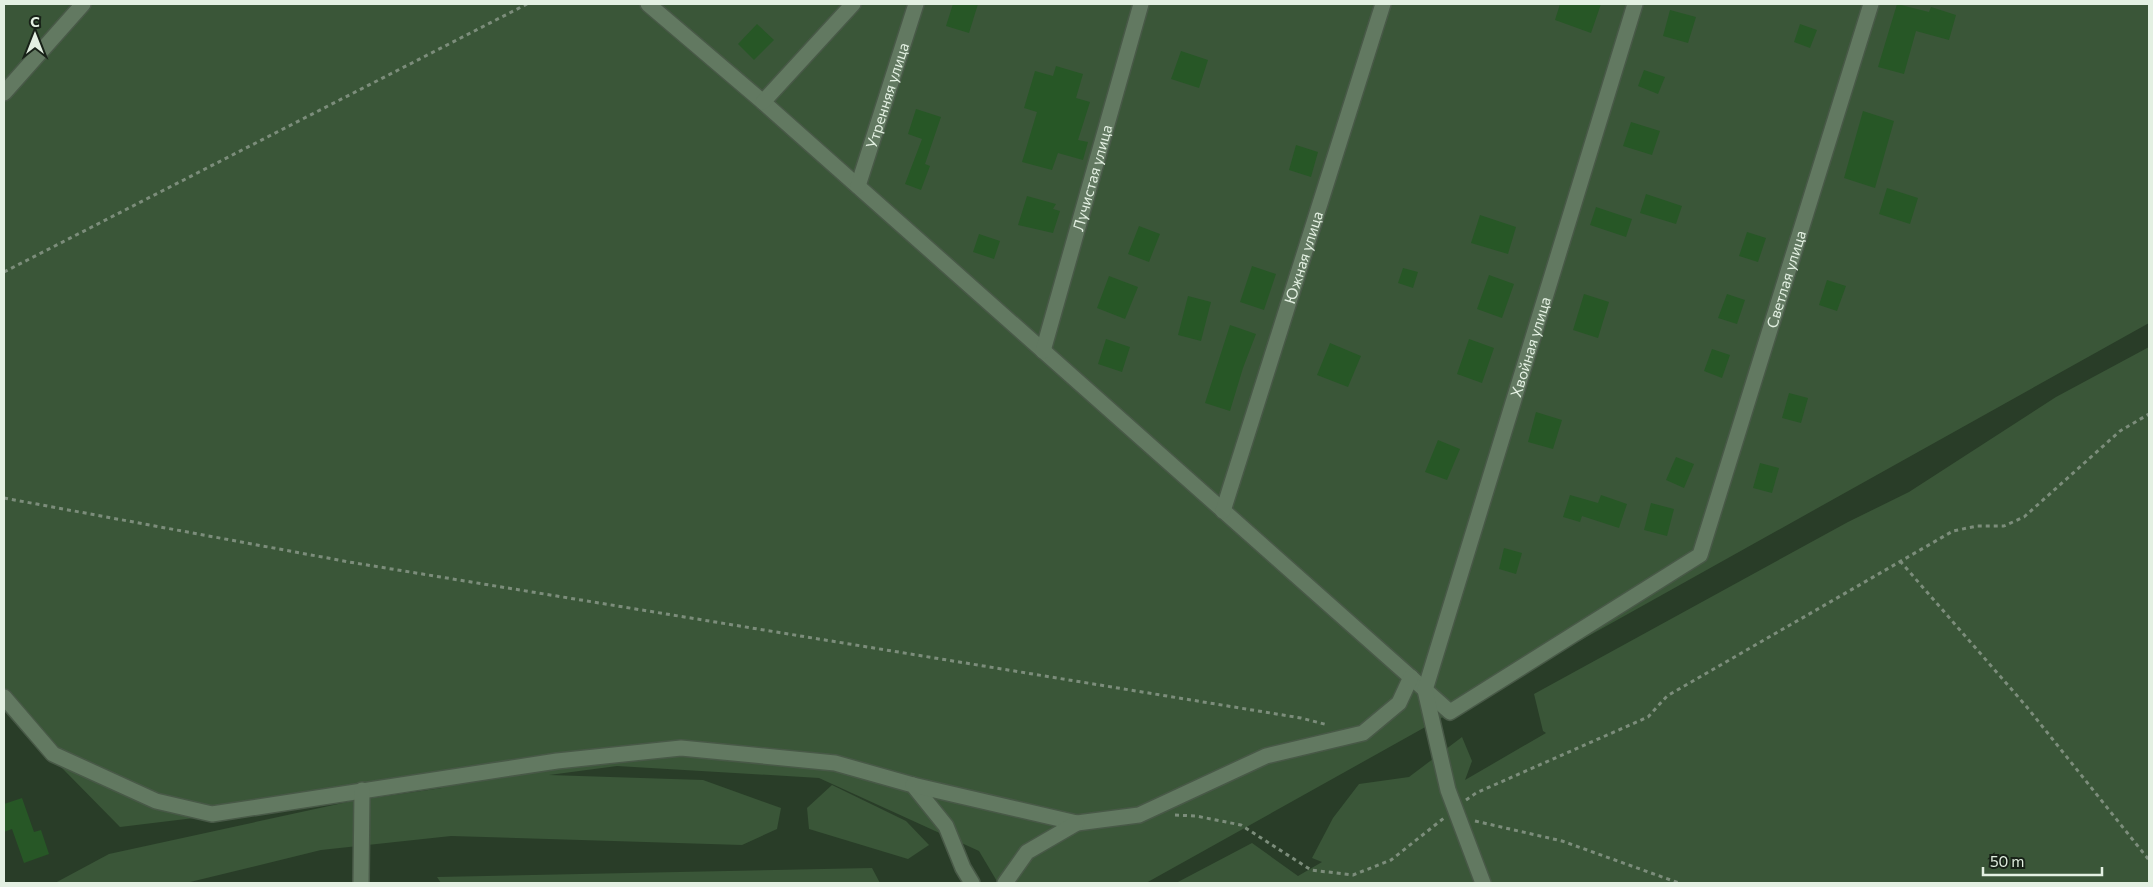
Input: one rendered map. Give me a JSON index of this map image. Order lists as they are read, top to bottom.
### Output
{
  "streets": {
    "street": [
      "Утренняя улица",
      "Лучистая улица",
      "Южная улица",
      "Светлая улица",
      "Хвойная улица"
    ]
  },
  "crossings": [
    ["Светлая улица", "Хвойная улица"]
  ],
  "scale_bar": "50 m",
  "north": "top"
}
